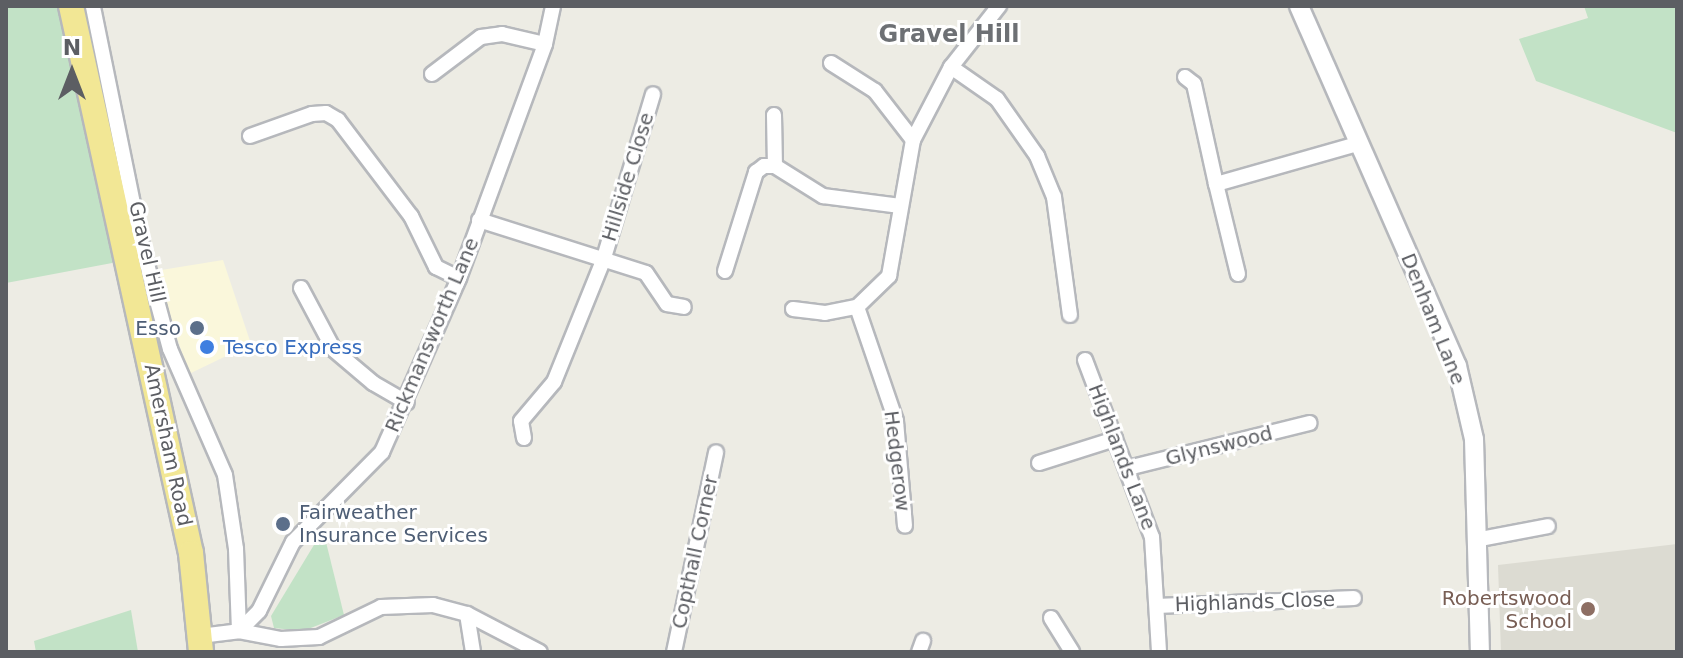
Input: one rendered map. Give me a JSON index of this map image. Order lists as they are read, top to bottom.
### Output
{
  "streets": {
    "highway": ["Amersham Road"],
    "street": [
      "Hillside Close",
      "Gravel Hill",
      "Denham Lane",
      "Rickmansworth Lane",
      "Glynswood",
      "Highlands Lane",
      "Hedgerow",
      "Copthall Corner",
      "Highlands Close"
    ]
  },
  "crossings": [
    ["Hillside Close", "Rickmansworth Lane"],
    ["Gravel Hill", "Rickmansworth Lane"],
    ["Gravel Hill", "Amersham Road"],
    ["Glynswood", "Highlands Lane"],
    ["Highlands Lane", "Highlands Close"]
  ],
  "districts": ["Gravel Hill"],
  "places": [
    "Esso",
    "Tesco Express",
    "Fairweather Insurance Services",
    "Robertswood School"
  ],
  "north": "top"
}
